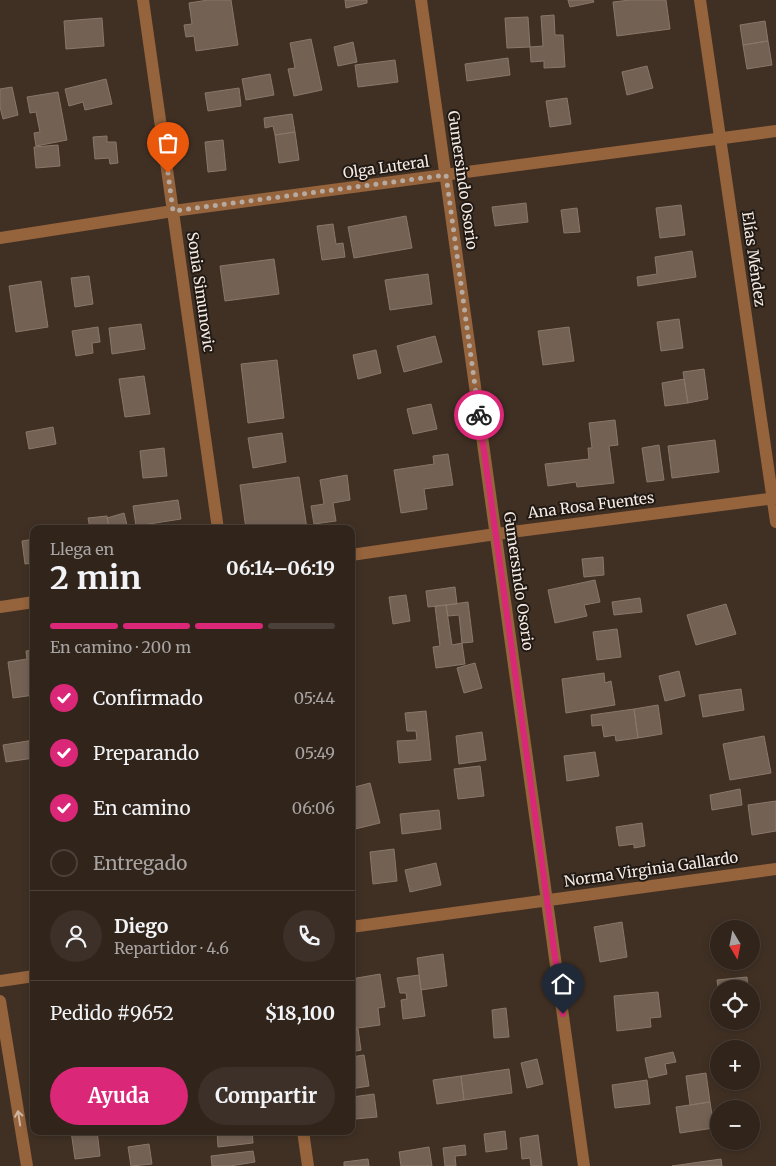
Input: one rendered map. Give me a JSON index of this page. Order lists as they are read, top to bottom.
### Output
{
  "streets": {
    "street": [
      "Olga Luteral",
      "Gumersindo Osorio",
      "Elías Méndez",
      "Sonia Simunovic",
      "Ana Rosa Fuentes",
      "Norma Virginia Gallardo"
    ]
  },
  "crossings": [
    ["Olga Luteral", "Gumersindo Osorio"],
    ["Olga Luteral", "Elías Méndez"],
    ["Olga Luteral", "Sonia Simunovic"],
    ["Gumersindo Osorio", "Ana Rosa Fuentes"],
    ["Gumersindo Osorio", "Norma Virginia Gallardo"],
    ["Elías Méndez", "Ana Rosa Fuentes"]
  ],
  "north": "bottom",
  "page": {
    "heading": ["2 min", "Llega en", "06:14–06:19"],
    "panel": [
      "Diego",
      "Repartidor · 4.6",
      "Pedido #9652",
      "$18,100"
    ],
    "bar": "En camino · 200 m",
    "list": [
      ["Confirmado", "05:44"],
      ["Preparando", "05:49"],
      ["En camino", "06:06"],
      "Entregado"
    ],
    "map_buttons": ["+", "−"],
    "buttons": ["Ayuda", "Compartir"]
  }
}
